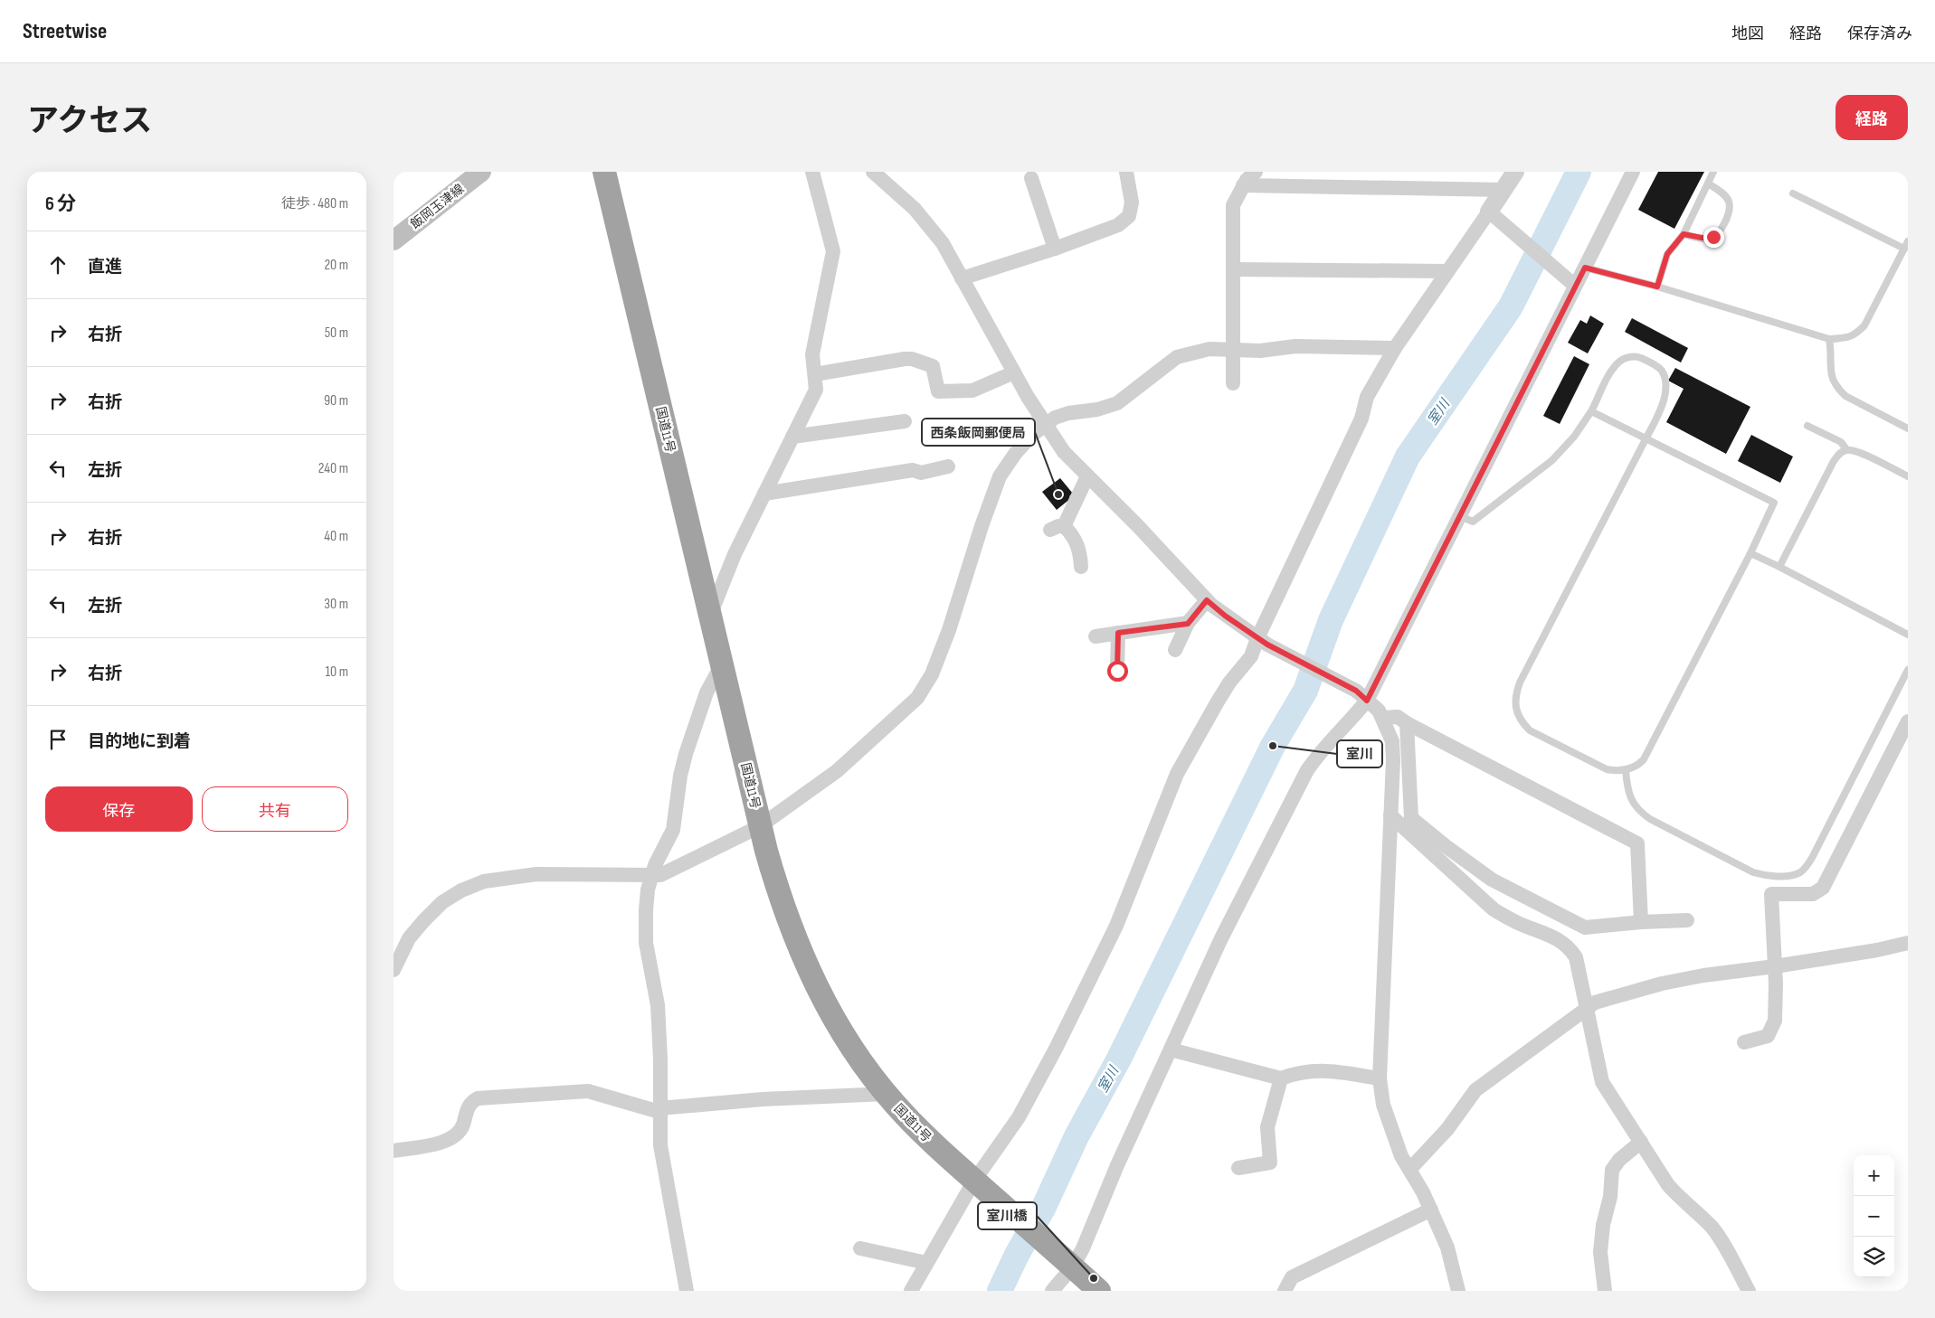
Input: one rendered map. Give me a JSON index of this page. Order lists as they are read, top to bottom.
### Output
{
  "streets": {
    "highway": ["国道11号"],
    "main road": ["飯岡玉津線"]
  },
  "water": ["室川"],
  "places": ["西条飯岡郵便局", "室川", "室川橋"],
  "page": {
    "header": "Streetwise",
    "nav": ["地図", "経路", "保存済み"],
    "title": "アクセス",
    "buttons": [
      "経路",
      ["保存", "共有"]
    ],
    "heading": ["6 分", "徒歩 · 480 m"],
    "list": [
      ["直進", "20 m"],
      ["右折", "50 m"],
      ["右折", "90 m"],
      ["左折", "240 m"],
      ["右折", "40 m"],
      ["左折", "30 m"],
      ["右折", "10 m"],
      "目的地に到着"
    ],
    "map_buttons": ["+", "−"]
  }
}
